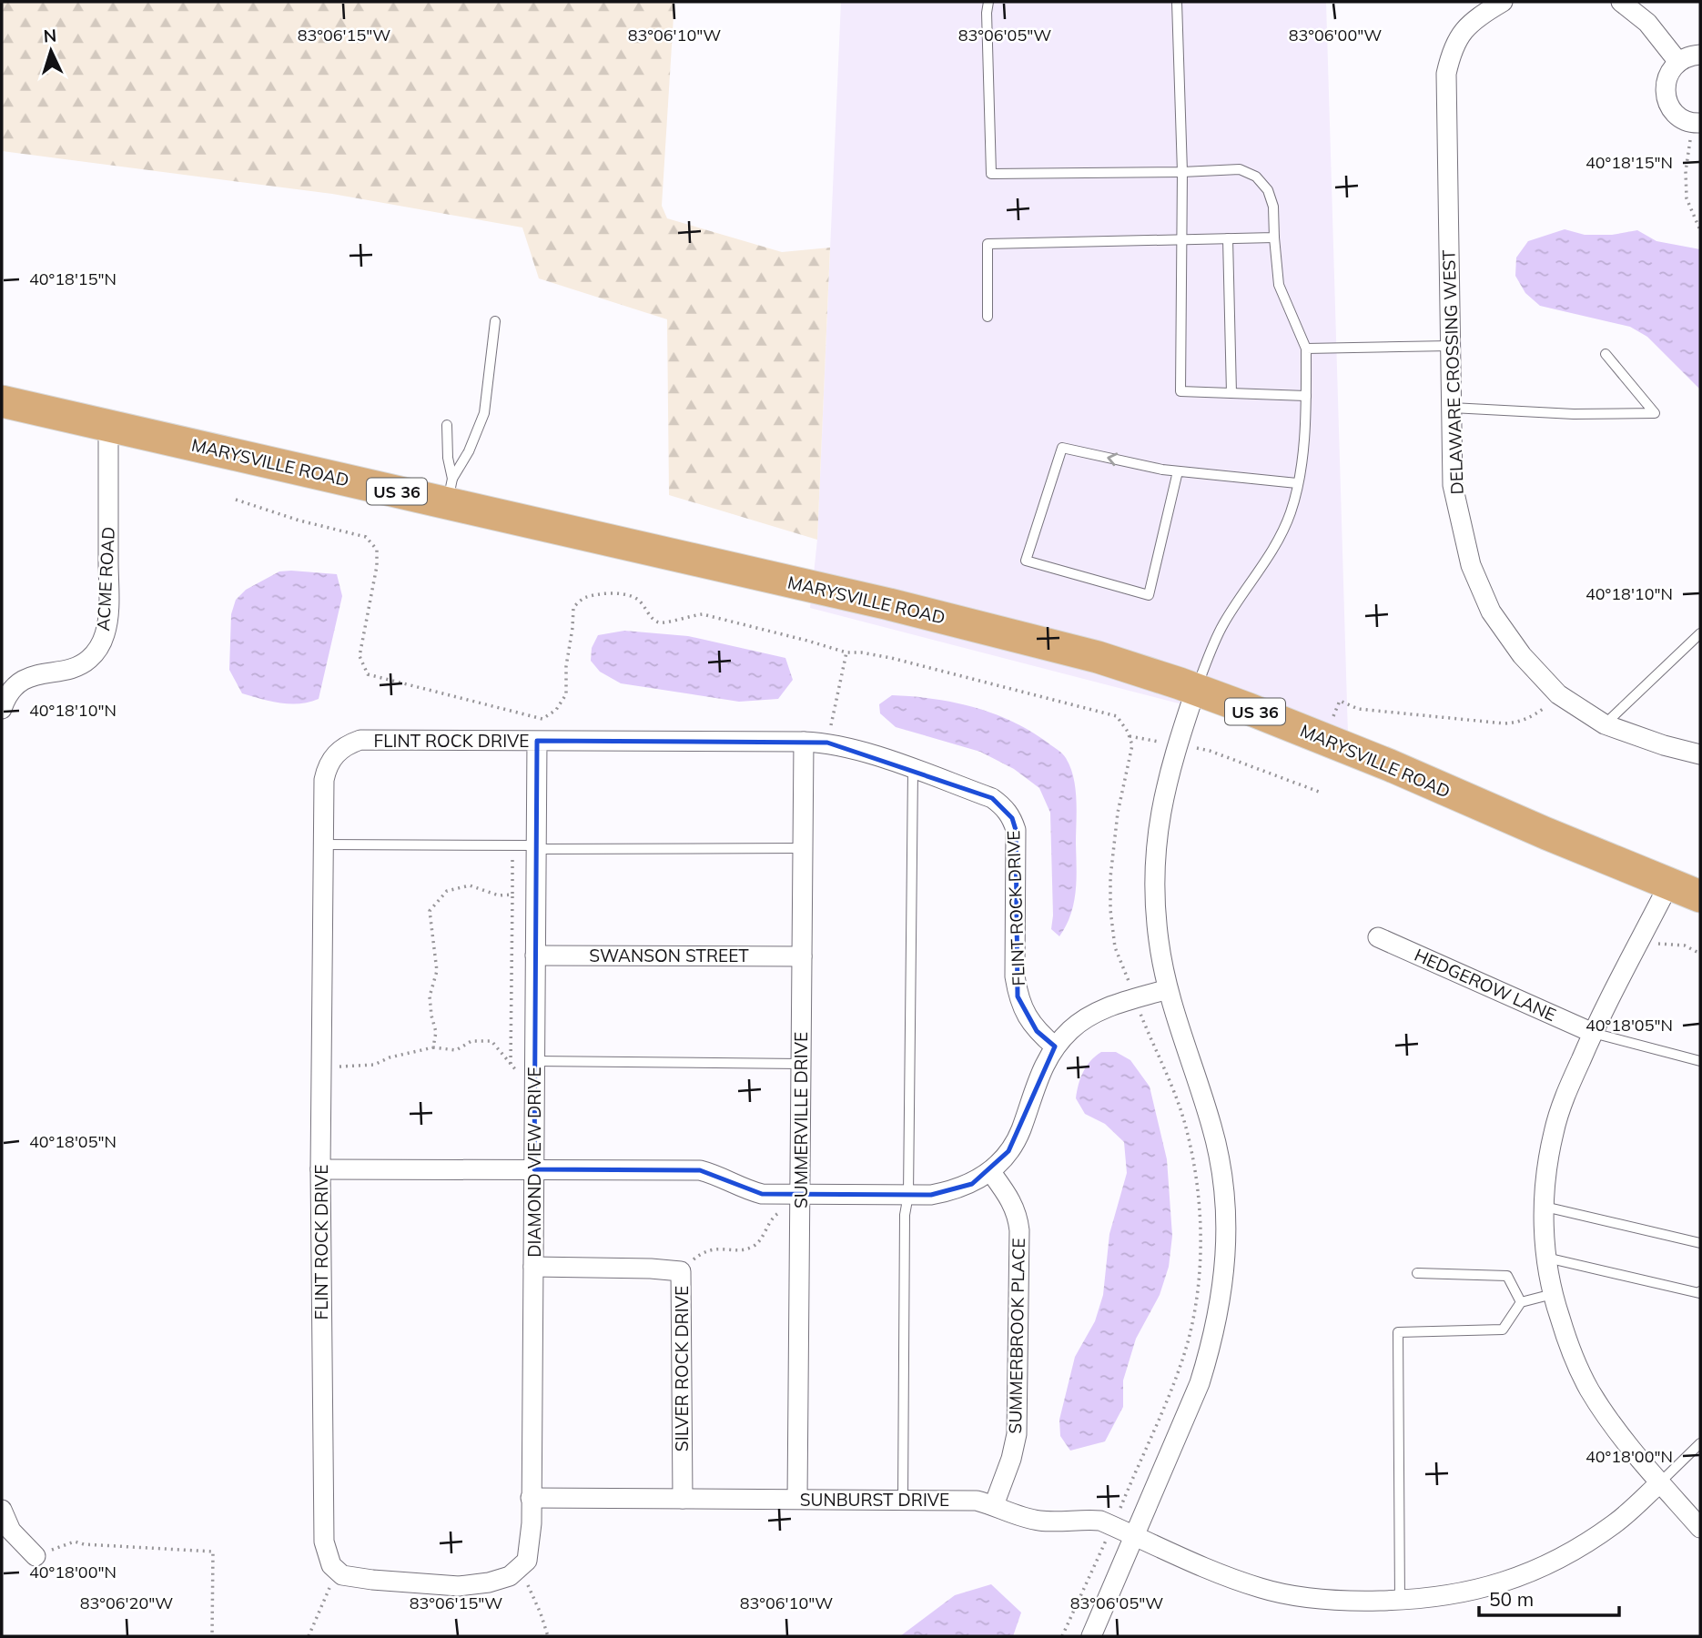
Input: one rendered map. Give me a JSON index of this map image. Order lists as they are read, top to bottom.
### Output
{
  "streets": {
    "highway": ["MARYSVILLE ROAD", "US 36"],
    "street": [
      "DELAWARE CROSSING WEST",
      "ACME ROAD",
      "FLINT ROCK DRIVE",
      "SWANSON STREET",
      "HEDGEROW LANE",
      "SUMMERVILLE DRIVE",
      "DIAMOND VIEW DRIVE",
      "SUMMERBROOK PLACE",
      "SILVER ROCK DRIVE",
      "SUNBURST DRIVE"
    ]
  },
  "crossings": [
    ["MARYSVILLE ROAD", "ACME ROAD"],
    ["FLINT ROCK DRIVE", "SUMMERVILLE DRIVE"],
    ["FLINT ROCK DRIVE", "DIAMOND VIEW DRIVE"],
    ["SWANSON STREET", "SUMMERVILLE DRIVE"],
    ["SWANSON STREET", "DIAMOND VIEW DRIVE"],
    ["SUMMERVILLE DRIVE", "SUNBURST DRIVE"],
    ["DIAMOND VIEW DRIVE", "SILVER ROCK DRIVE"],
    ["DIAMOND VIEW DRIVE", "SUNBURST DRIVE"],
    ["SUMMERBROOK PLACE", "SUNBURST DRIVE"],
    ["SILVER ROCK DRIVE", "SUNBURST DRIVE"]
  ],
  "scale_bar": "50 m",
  "north": "top",
  "coordinates": [
    "83°06'15\"W",
    "83°06'10\"W",
    "83°06'05\"W",
    "83°06'00\"W",
    "40°18'15\"N",
    "40°18'10\"N",
    "40°18'05\"N",
    "40°18'00\"N",
    "83°06'20\"W"
  ]
}
